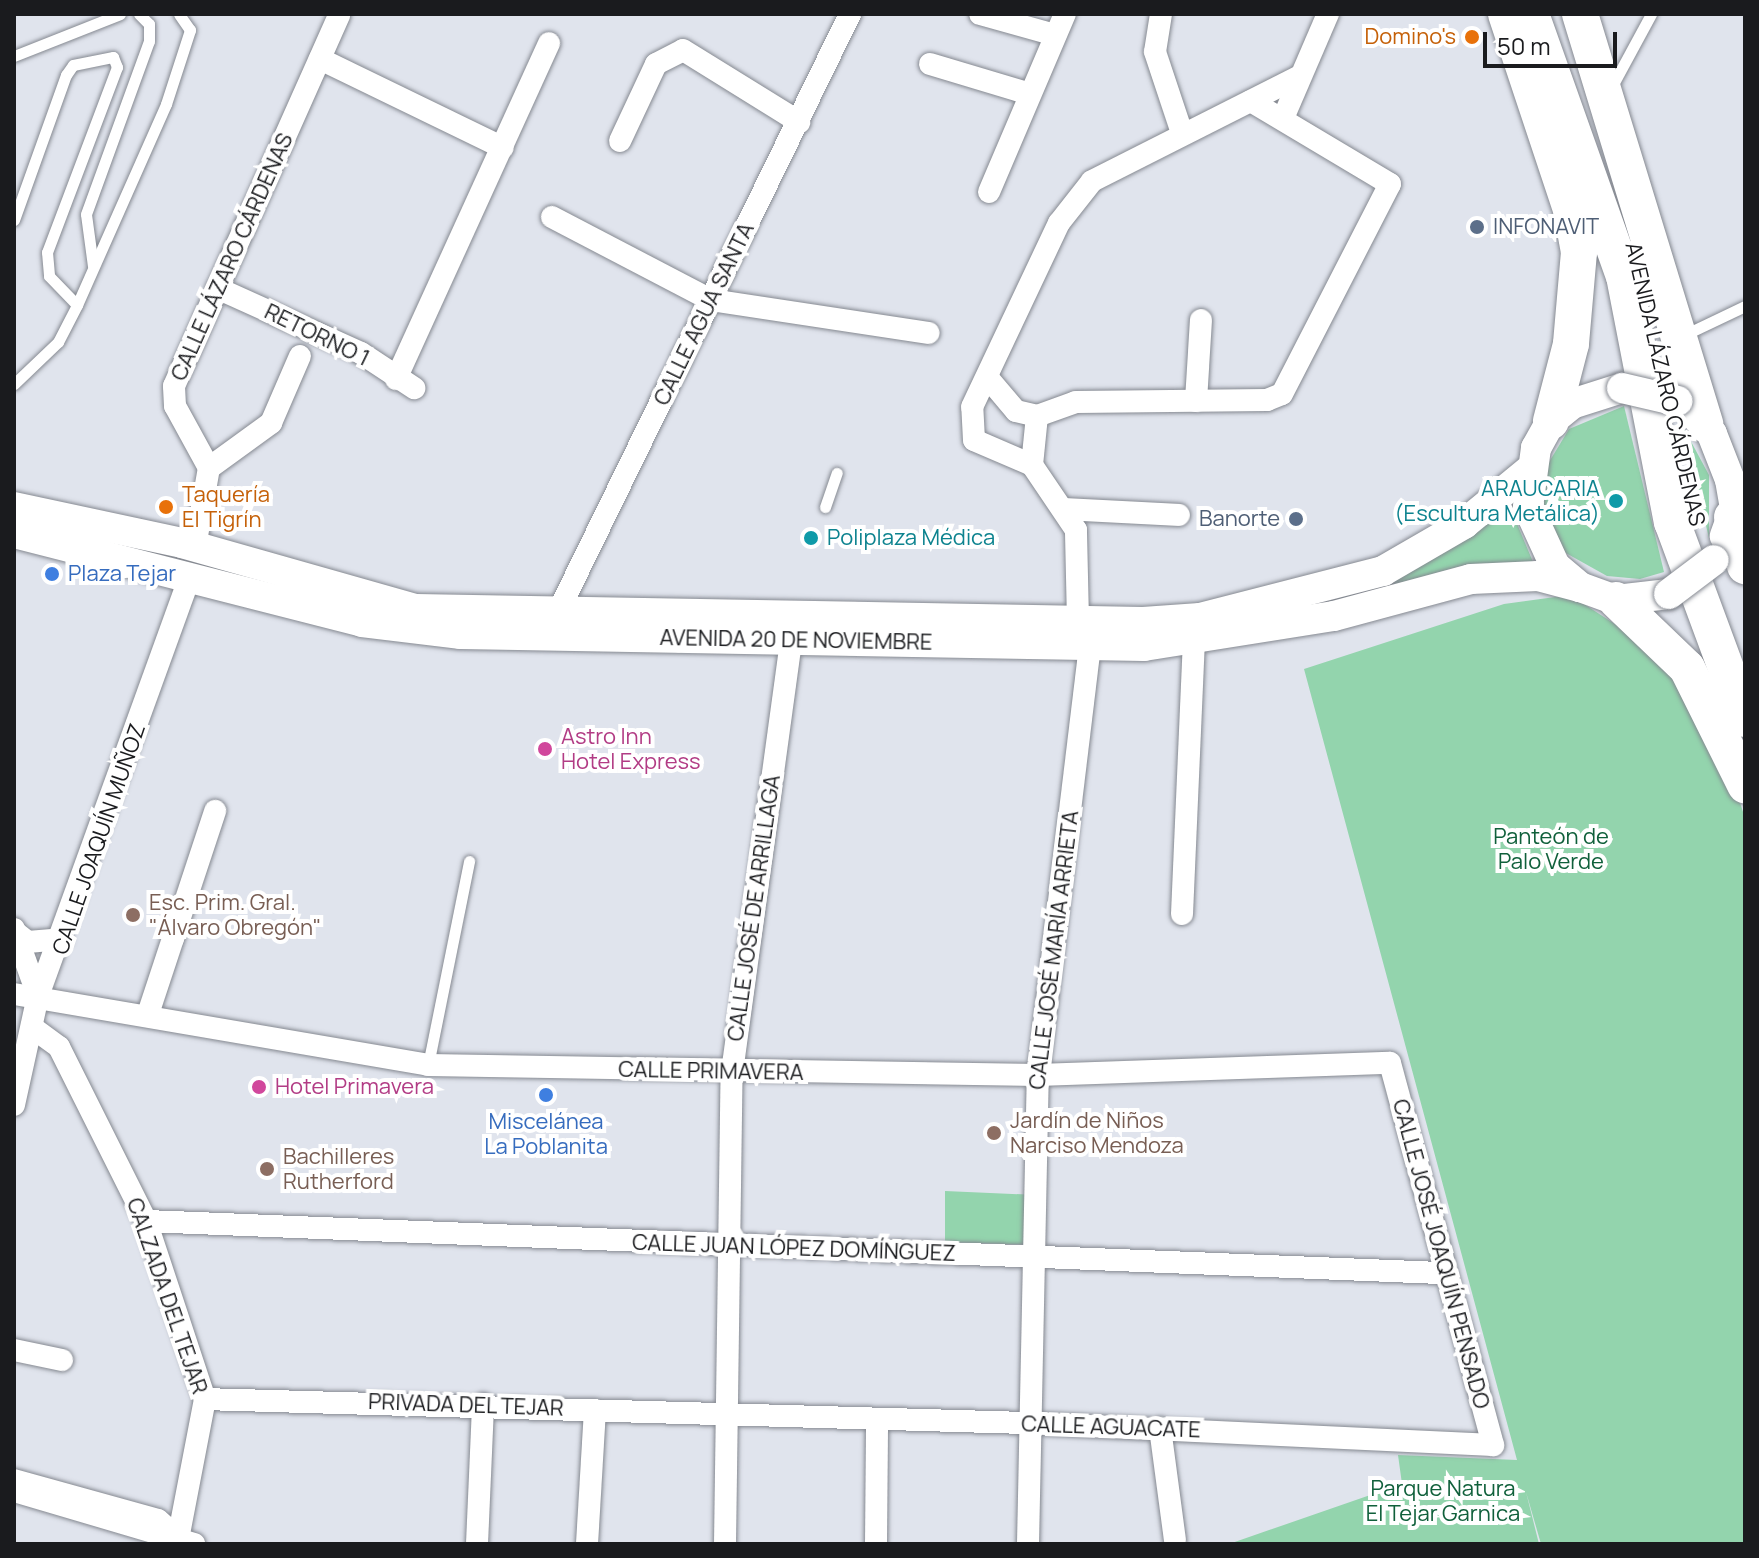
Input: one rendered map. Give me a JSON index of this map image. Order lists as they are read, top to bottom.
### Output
{
  "streets": {
    "highway": ["AVENIDA LÁZARO CÁRDENAS"],
    "main road": ["AVENIDA 20 DE NOVIEMBRE"],
    "street": [
      "CALLE LÁZARO CÁRDENAS",
      "CALLE AGUA SANTA",
      "RETORNO 1",
      "CALLE JOAQUÍN MUÑOZ",
      "CALLE JOSÉ DE ARRILLAGA",
      "CALLE JOSÉ MARÍA ARRIETA",
      "CALLE PRIMAVERA",
      "CALLE JUAN LÓPEZ DOMÍNGUEZ",
      "CALLE JOSÉ JOAQUÍN PENSADO",
      "CALZADA DEL TEJAR",
      "PRIVADA DEL TEJAR",
      "CALLE AGUACATE"
    ]
  },
  "crossings": [
    ["CALLE LÁZARO CÁRDENAS", "RETORNO 1"],
    ["CALLE AGUA SANTA", "AVENIDA 20 DE NOVIEMBRE"],
    ["AVENIDA 20 DE NOVIEMBRE", "CALLE JOAQUÍN MUÑOZ"],
    ["AVENIDA 20 DE NOVIEMBRE", "CALLE JOSÉ DE ARRILLAGA"],
    ["AVENIDA 20 DE NOVIEMBRE", "CALLE JOSÉ MARÍA ARRIETA"],
    ["CALLE JOAQUÍN MUÑOZ", "CALLE PRIMAVERA"],
    ["CALLE JOAQUÍN MUÑOZ", "CALZADA DEL TEJAR"],
    ["CALLE JOSÉ DE ARRILLAGA", "CALLE PRIMAVERA"],
    ["CALLE JOSÉ DE ARRILLAGA", "CALLE JUAN LÓPEZ DOMÍNGUEZ"],
    ["CALLE JOSÉ DE ARRILLAGA", "PRIVADA DEL TEJAR"],
    ["CALLE JOSÉ DE ARRILLAGA", "CALLE AGUACATE"],
    ["CALLE JOSÉ MARÍA ARRIETA", "CALLE PRIMAVERA"],
    ["CALLE JOSÉ MARÍA ARRIETA", "CALLE JUAN LÓPEZ DOMÍNGUEZ"],
    ["CALLE JOSÉ MARÍA ARRIETA", "CALLE AGUACATE"],
    ["CALLE PRIMAVERA", "CALLE JOSÉ JOAQUÍN PENSADO"],
    ["CALLE JUAN LÓPEZ DOMÍNGUEZ", "CALLE JOSÉ JOAQUÍN PENSADO"],
    ["CALLE JUAN LÓPEZ DOMÍNGUEZ", "CALZADA DEL TEJAR"],
    ["CALLE JOSÉ JOAQUÍN PENSADO", "CALLE AGUACATE"],
    ["CALZADA DEL TEJAR", "PRIVADA DEL TEJAR"],
    ["PRIVADA DEL TEJAR", "CALLE AGUACATE"]
  ],
  "parks": ["Panteón de Palo Verde", "Parque Natura El Tejar Garnica"],
  "places": [
    "Domino's",
    "INFONAVIT",
    "ARAUCARIA (Escultura Metálica)",
    "Taquería El Tigrín",
    "Banorte",
    "Poliplaza Médica",
    "Plaza Tejar",
    "Astro Inn Hotel Express",
    "Esc. Prim. Gral. \"Álvaro Obregón\"",
    "Hotel Primavera",
    "Miscelánea La Poblanita",
    "Jardín de Niños Narciso Mendoza",
    "Bachilleres Rutherford"
  ],
  "scale_bar": "50 m"
}
